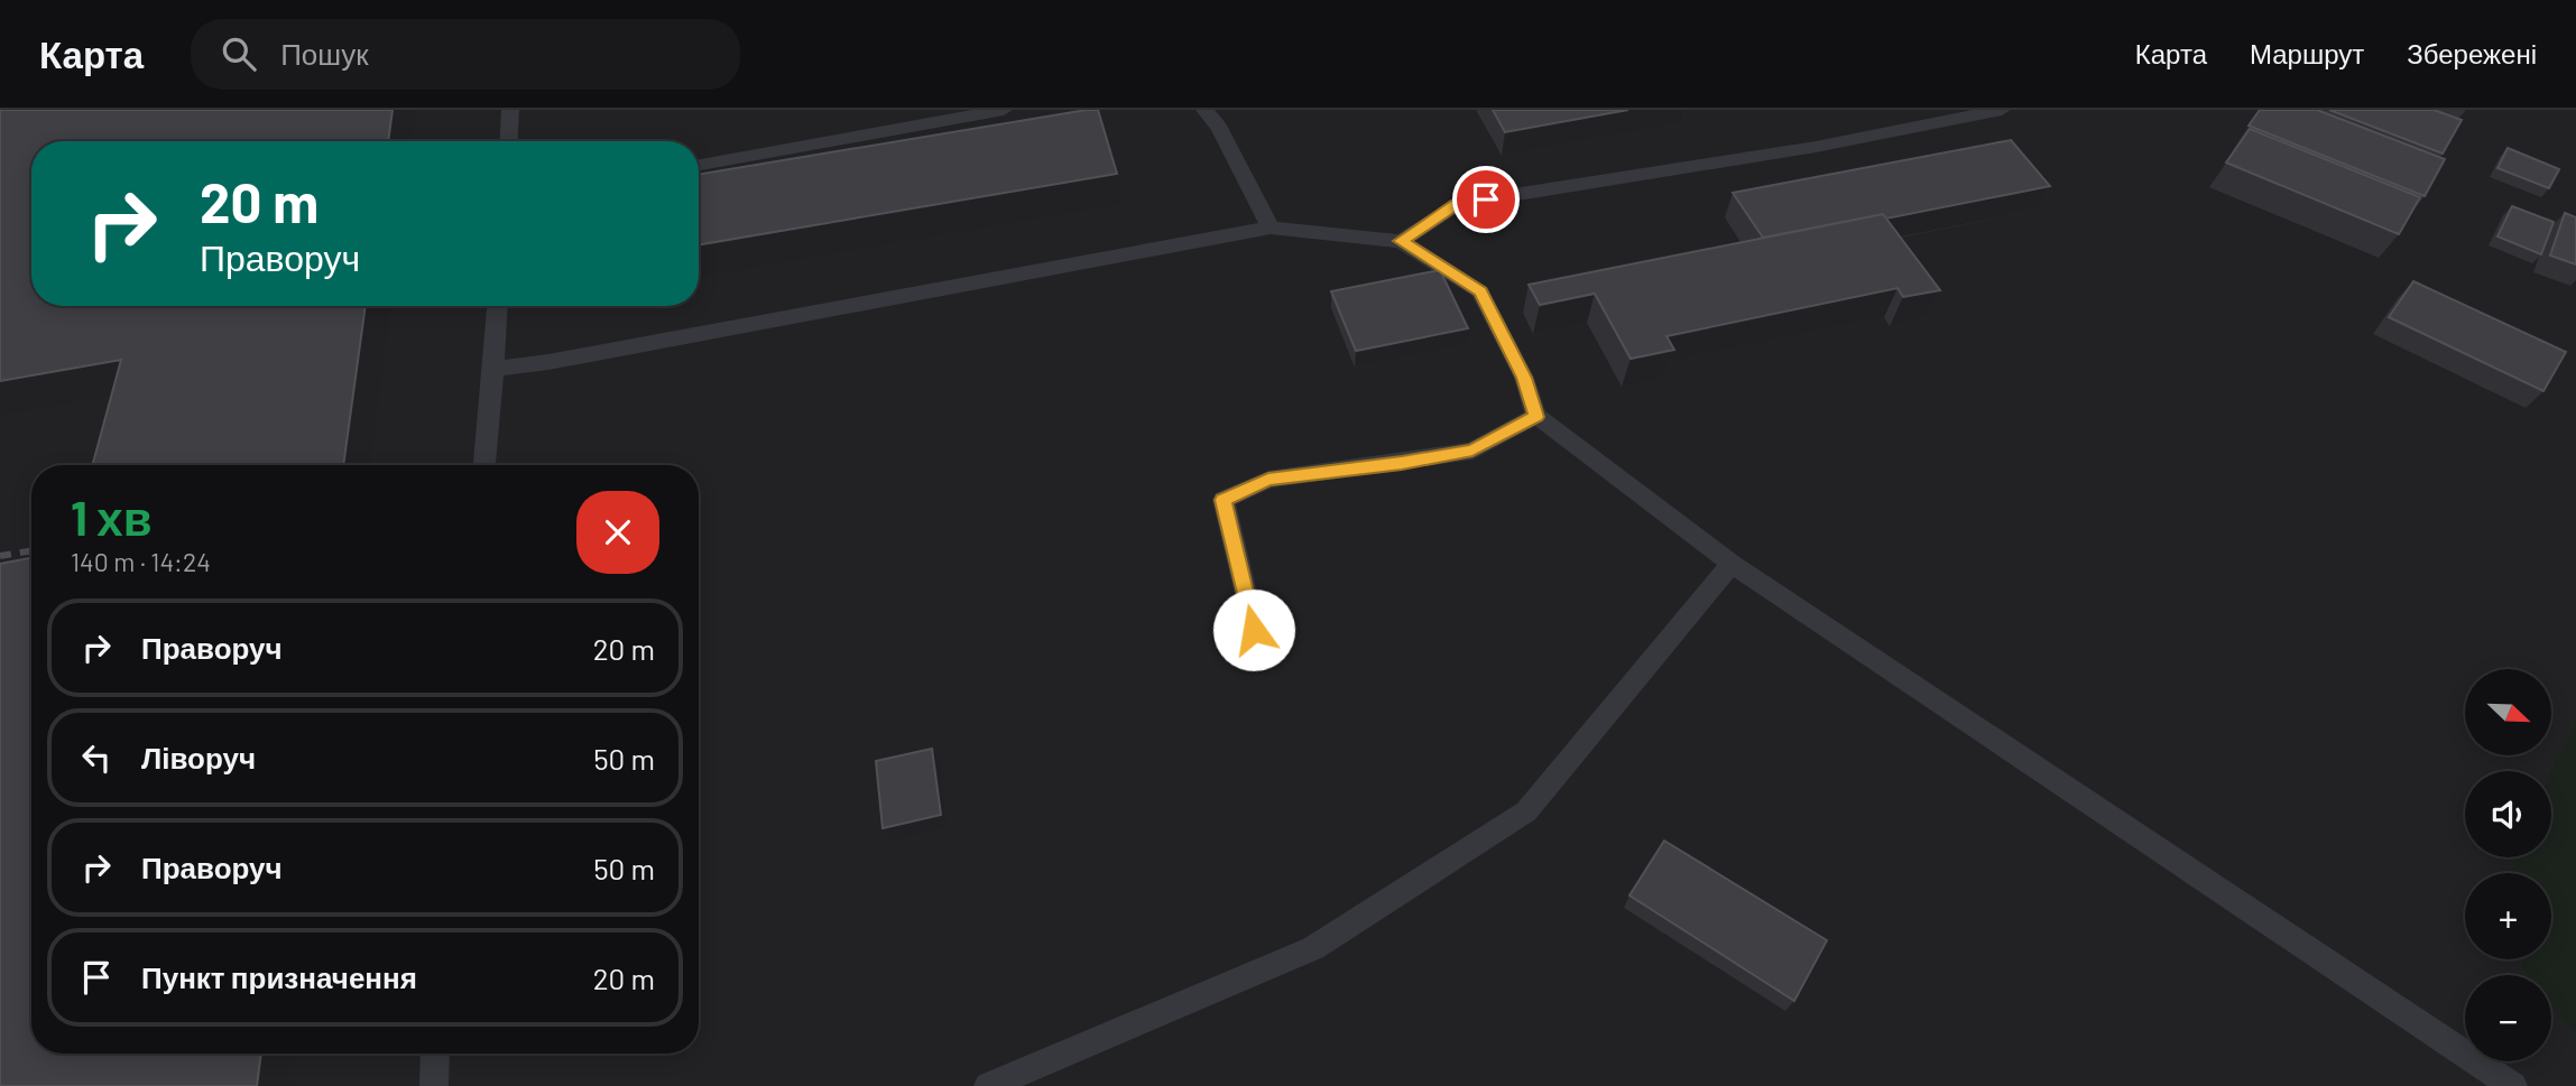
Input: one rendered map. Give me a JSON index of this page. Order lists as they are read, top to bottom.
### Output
{
  "north": "bottom right",
  "page": {
    "header": "Карта",
    "search": "Пошук",
    "nav": ["Карта", "Маршрут", "Збережені"],
    "turn": ["20 m", "Праворуч"],
    "heading": ["1 хв", "140 m · 14:24"],
    "list": [
      {
        "name": "Праворуч",
        "value": "20 m"
      },
      {
        "name": "Ліворуч",
        "value": "50 m"
      },
      {
        "name": "Праворуч",
        "value": "50 m"
      },
      {
        "name": "Пункт призначення",
        "value": "20 m"
      }
    ],
    "map_buttons": ["+", "−"]
  }
}
